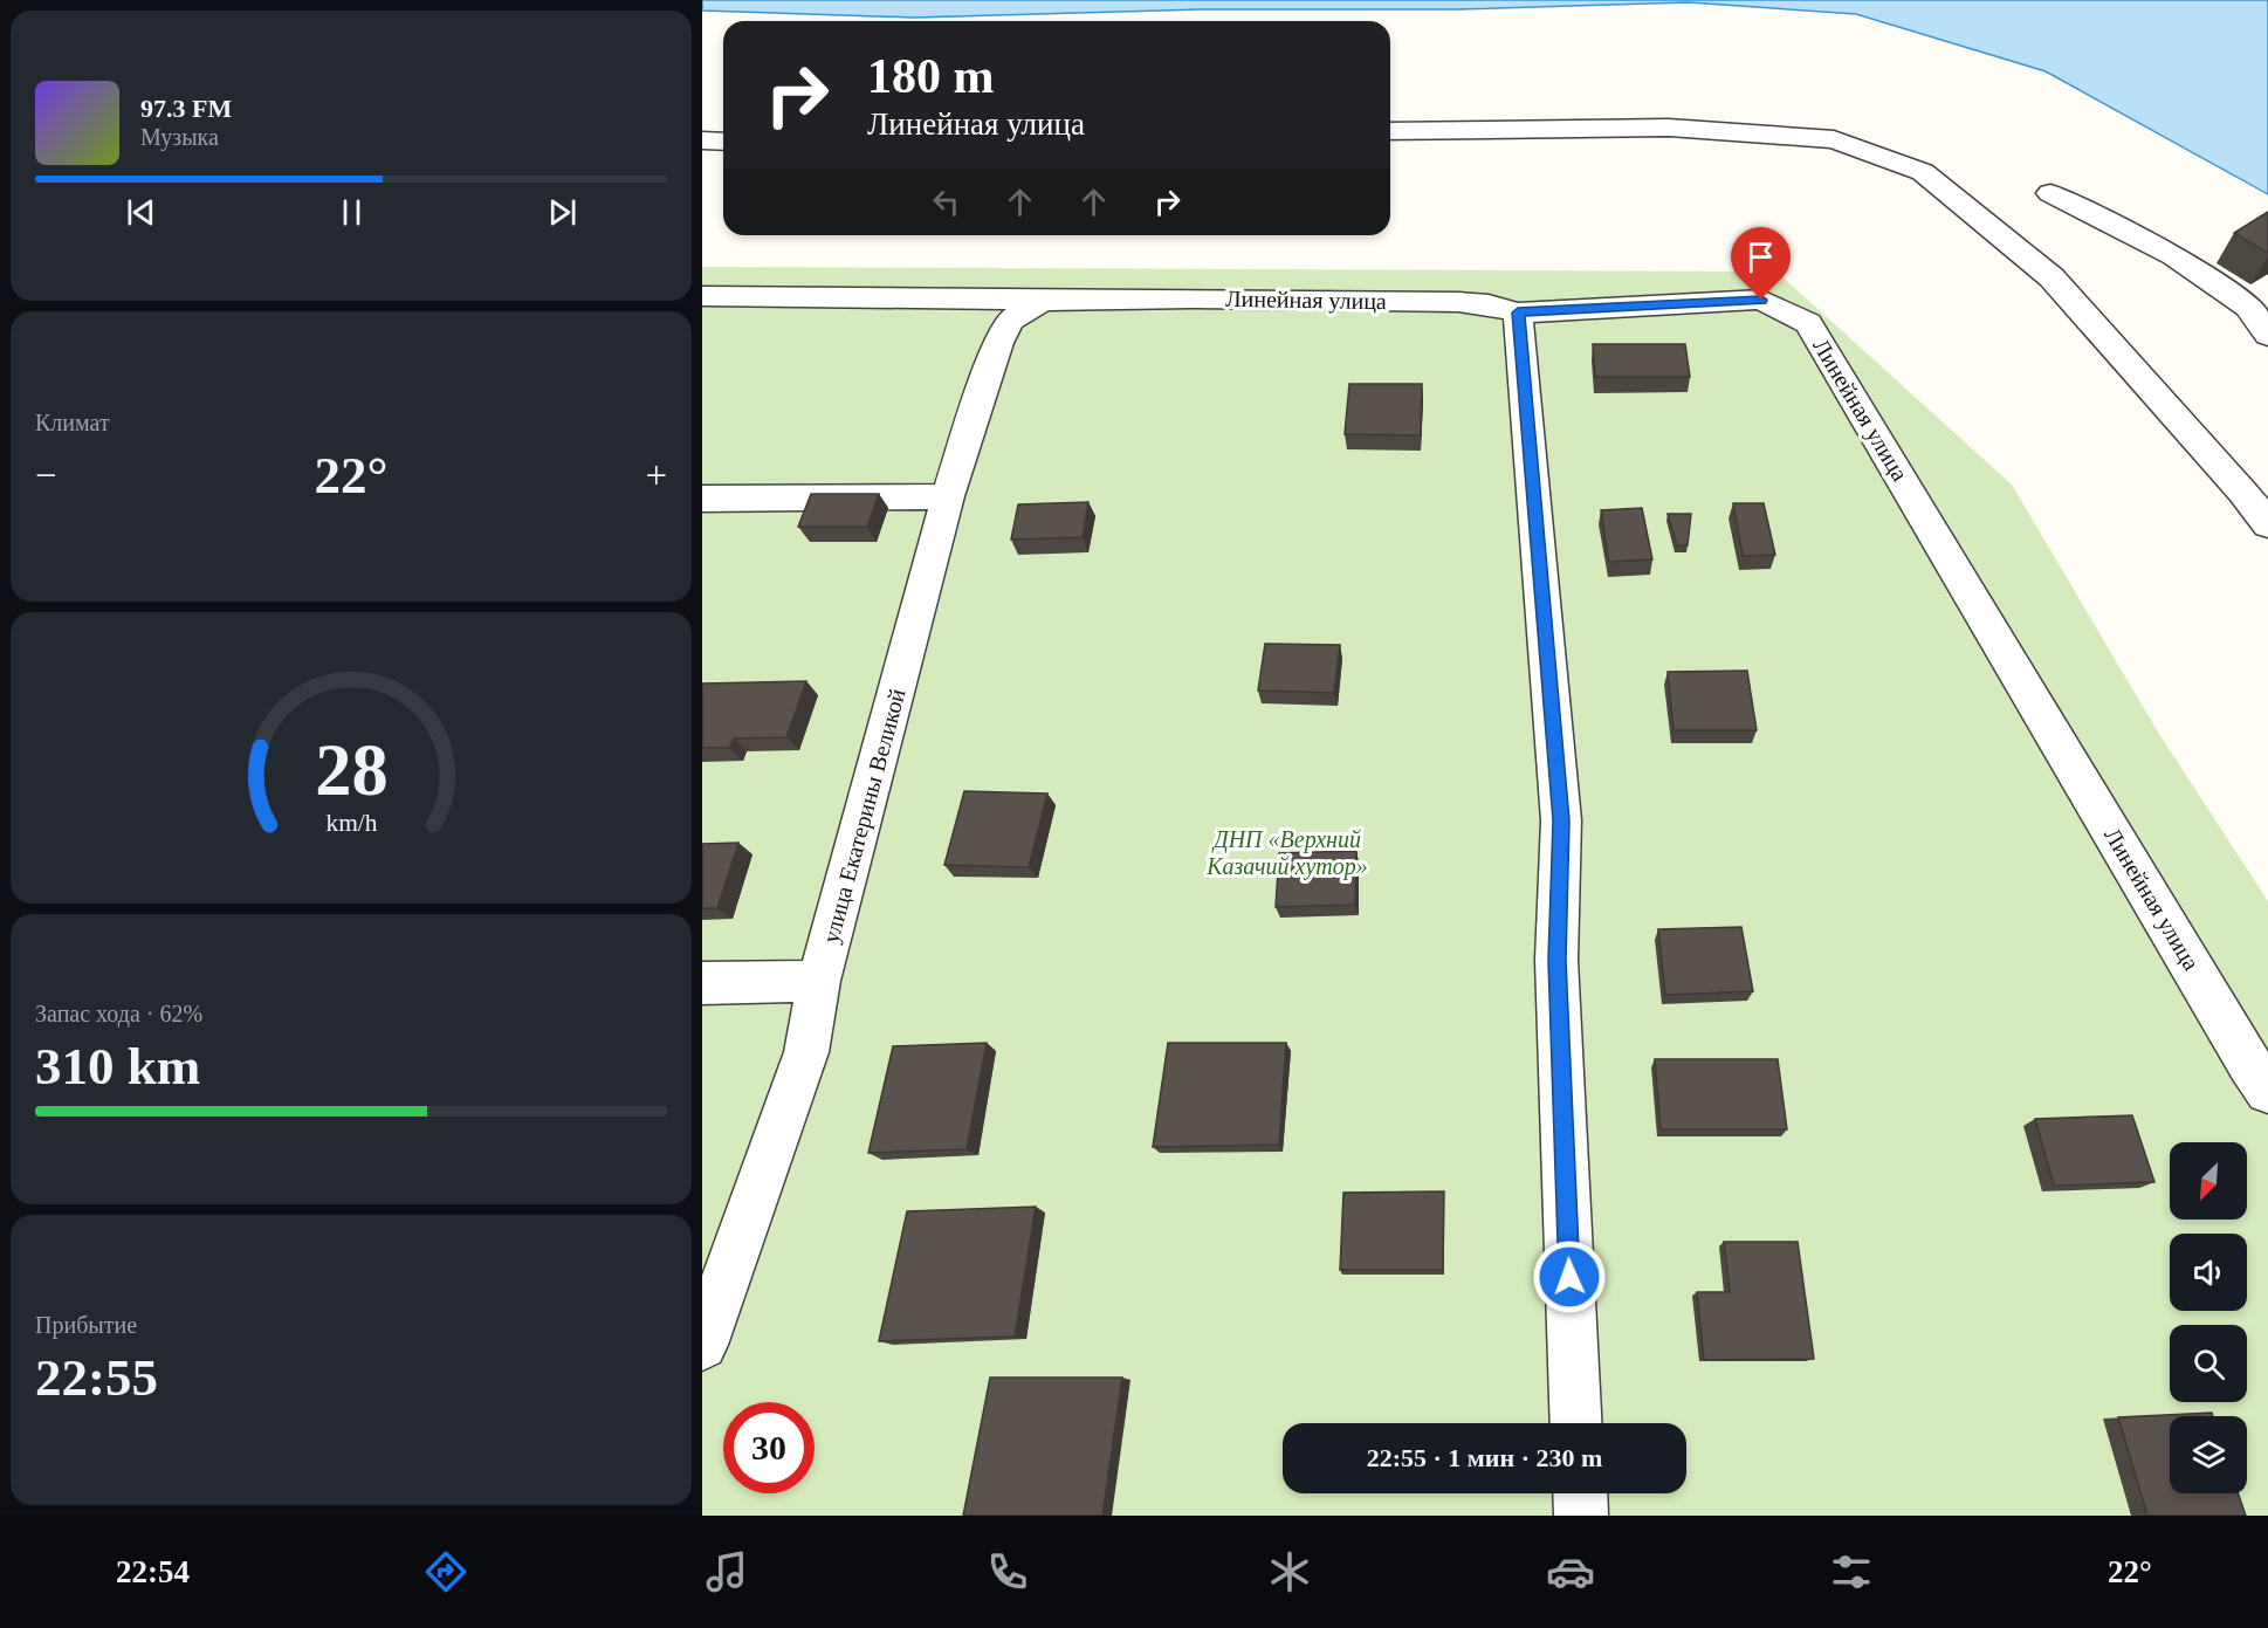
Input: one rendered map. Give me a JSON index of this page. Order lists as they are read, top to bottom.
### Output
{
  "streets": {
    "street": ["Линейная улица", "улица Екатерины Великой"]
  },
  "crossings": [
    ["Линейная улица", "улица Екатерины Великой"]
  ],
  "parks": ["ДНП «Верхний Казачий хутор»"],
  "north": "bottom left",
  "page": {
    "turn": ["180 m", "Линейная улица"],
    "song": ["97.3 FM", "Музыка"],
    "tile": [
      "Климат",
      ["Запас хода · 62%", "310 km"],
      ["Прибытие", "22:55"]
    ],
    "heat": ["−", "22°", "+"],
    "limit": "30",
    "trip": "22:55 · 1 мин · 230 m",
    "tabs": ["22:54", "22°"],
    "gauge": ["28", "km/h"]
  }
}
